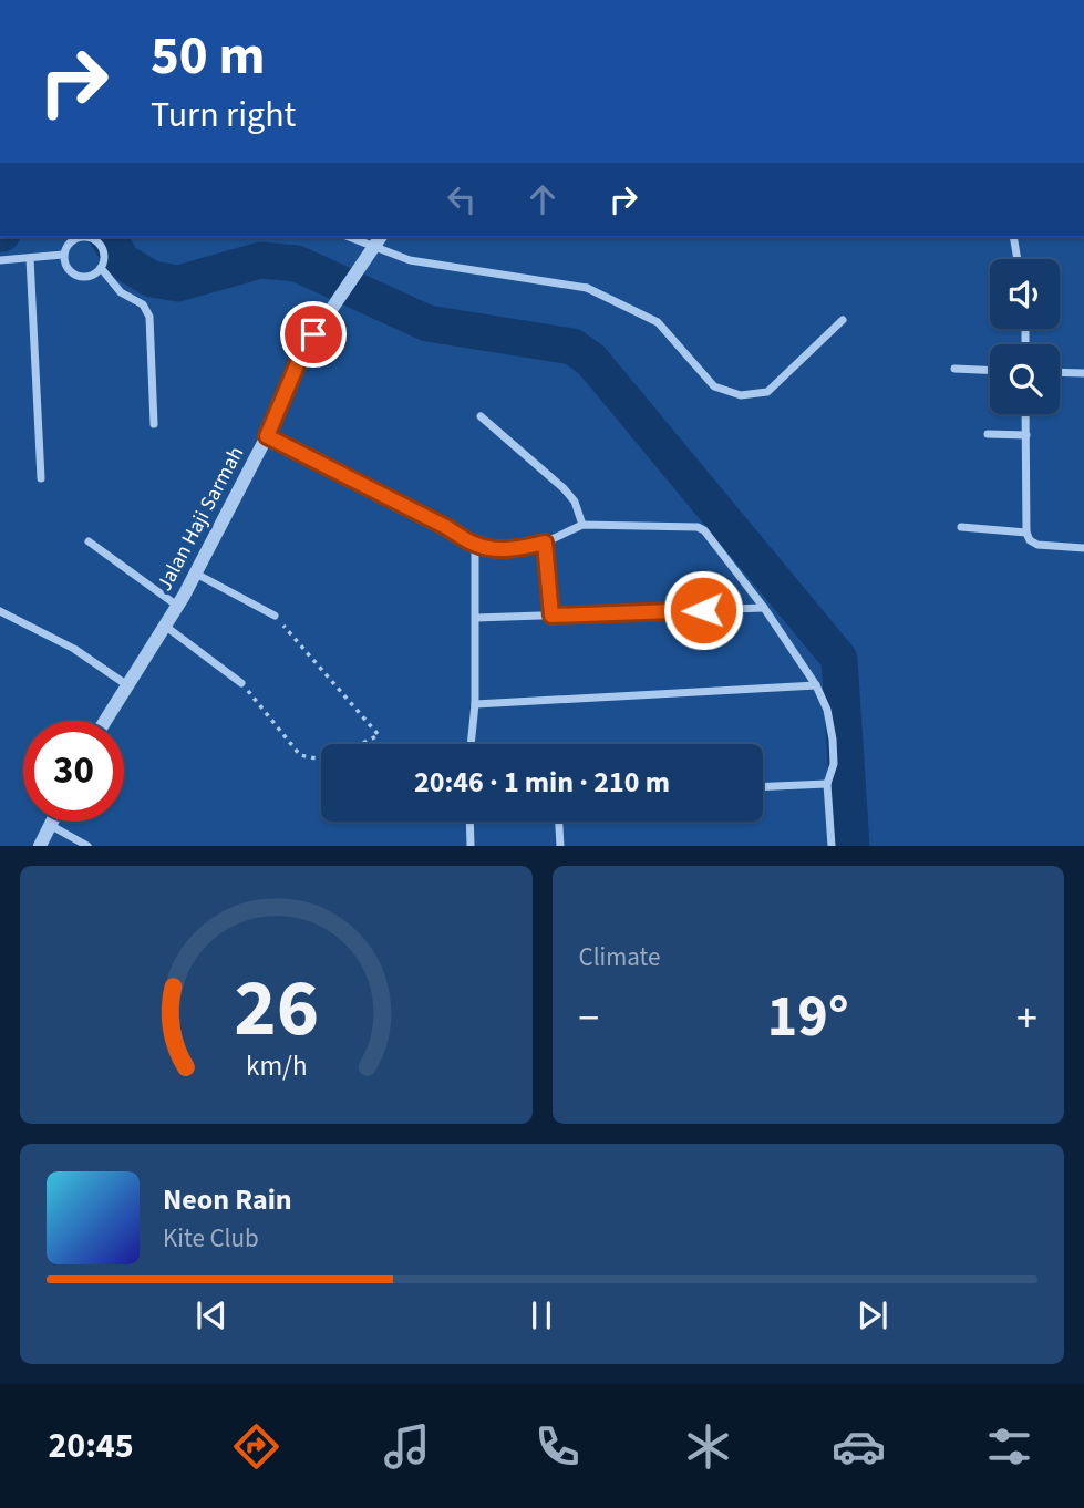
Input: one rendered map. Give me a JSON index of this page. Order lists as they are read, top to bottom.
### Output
{
  "streets": {
    "street": ["Jalan Haji Sarmah"]
  },
  "page": {
    "turn": ["50 m", "Turn right"],
    "limit": "30",
    "trip": "20:46 · 1 min · 210 m",
    "tile": "Climate",
    "heat": ["−", "19°", "+"],
    "song": ["Neon Rain", "Kite Club"],
    "tabs": "20:45",
    "gauge": ["26", "km/h"]
  }
}
